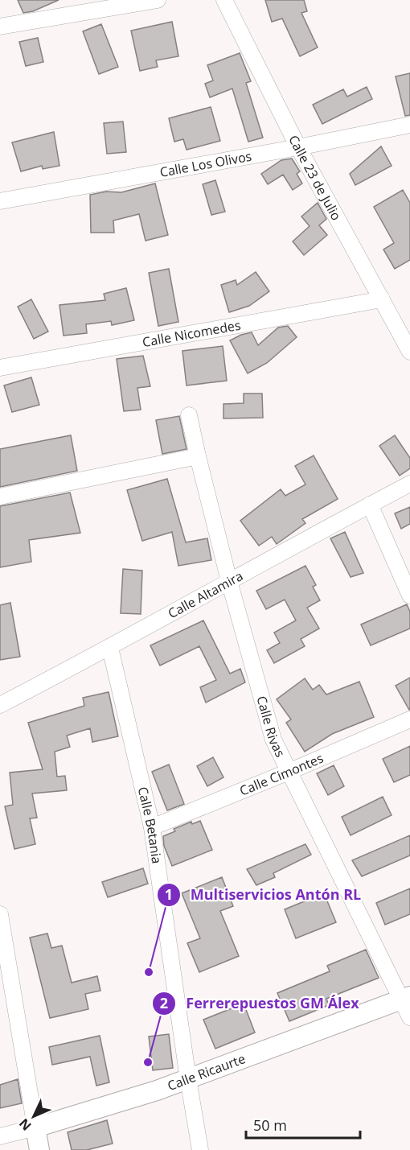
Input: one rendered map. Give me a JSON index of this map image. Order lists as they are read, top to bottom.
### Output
{
  "streets": {
    "street": [
      "Calle Los Olivos",
      "Calle 23 de Julio",
      "Calle Nicomedes",
      "Calle Altamira",
      "Calle Rivas",
      "Calle Cimontes",
      "Calle Betania",
      "Calle Ricaurte"
    ]
  },
  "crossings": [
    ["Calle Los Olivos", "Calle 23 de Julio"],
    ["Calle 23 de Julio", "Calle Nicomedes"],
    ["Calle Altamira", "Calle Rivas"],
    ["Calle Altamira", "Calle Betania"],
    ["Calle Rivas", "Calle Cimontes"],
    ["Calle Rivas", "Calle Ricaurte"],
    ["Calle Cimontes", "Calle Betania"],
    ["Calle Betania", "Calle Ricaurte"]
  ],
  "places": ["Multiservicios Antón RL", "Ferrerepuestos GM Álex"],
  "scale_bar": "50 m",
  "north": "bottom left"
}
